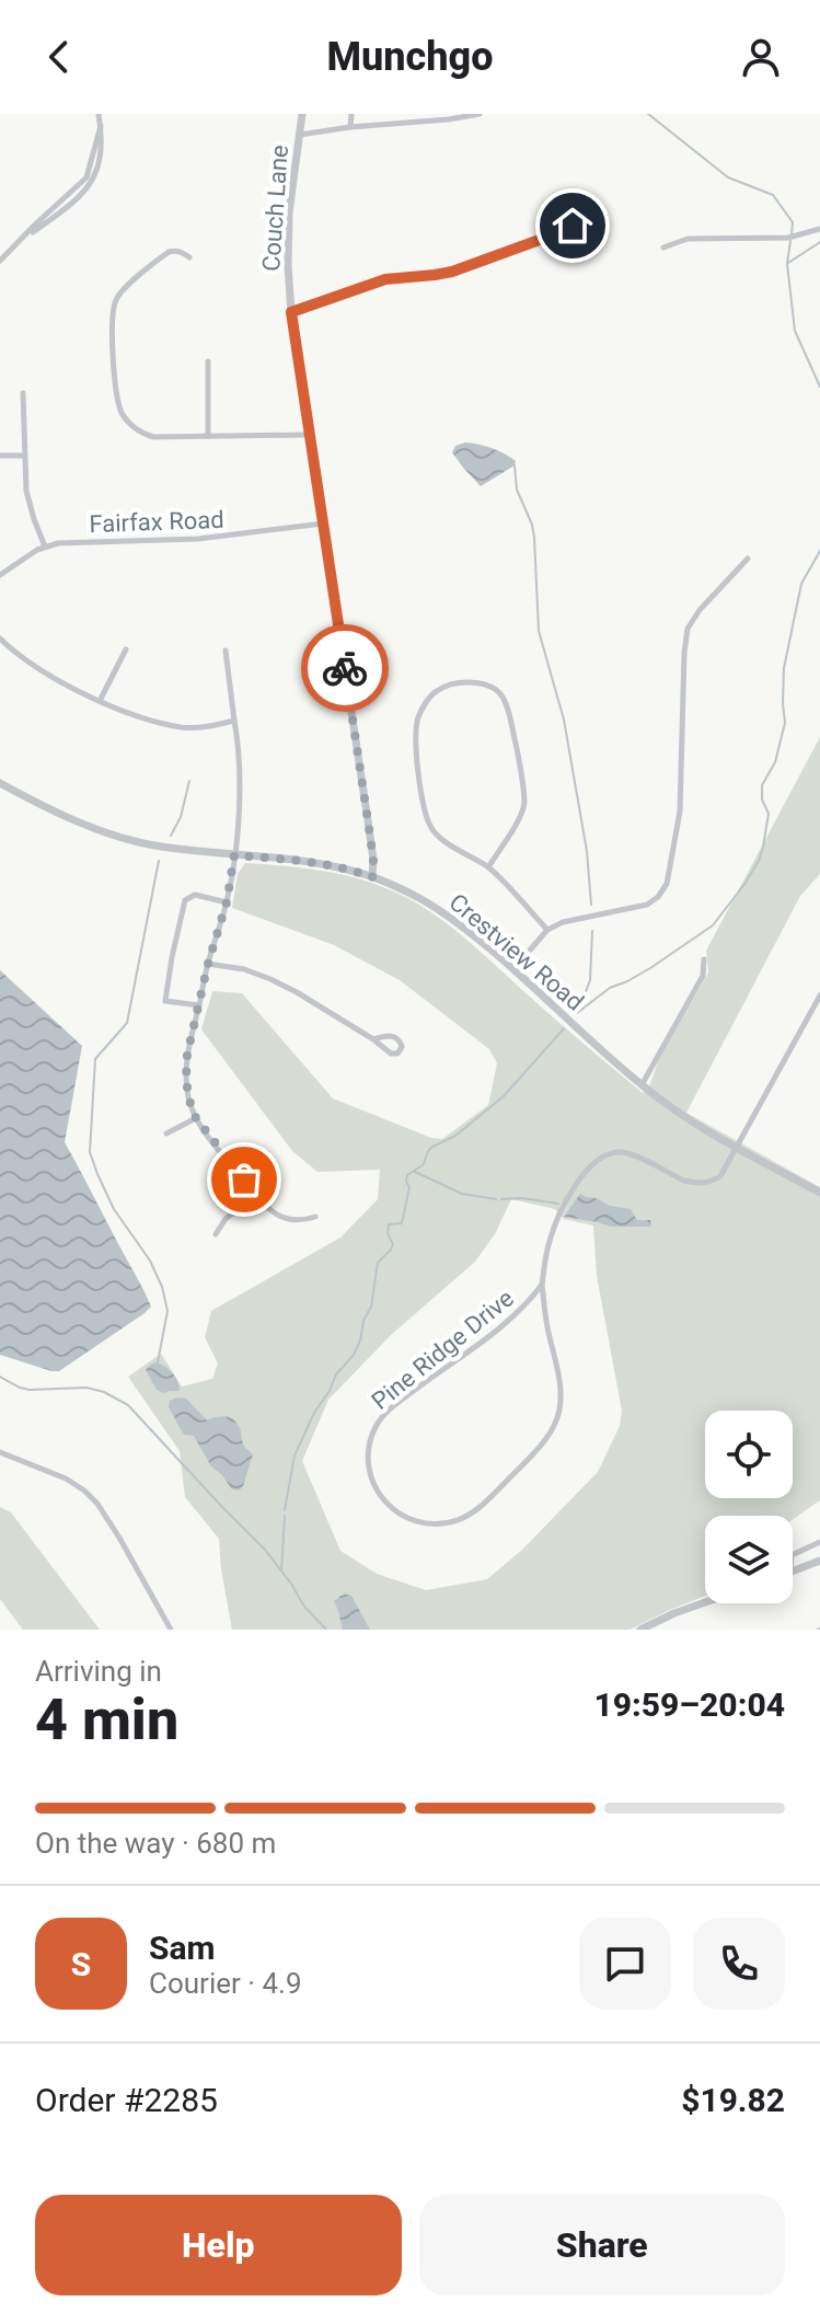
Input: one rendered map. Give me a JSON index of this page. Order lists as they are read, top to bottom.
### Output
{
  "streets": {
    "street": [
      "Couch Lane",
      "Fairfax Road",
      "Crestview Road",
      "Pine Ridge Drive"
    ]
  },
  "crossings": [
    ["Couch Lane", "Fairfax Road"],
    ["Couch Lane", "Crestview Road"],
    ["Crestview Road", "Pine Ridge Drive"]
  ],
  "page": {
    "header": "Munchgo",
    "heading": ["4 min", "Arriving in", "19:59–20:04"],
    "panel": [
      "Sam",
      "Courier · 4.9",
      "Order #2285",
      "$19.82"
    ],
    "bar": "On the way · 680 m",
    "round": "S",
    "buttons": ["Help", "Share"]
  }
}
